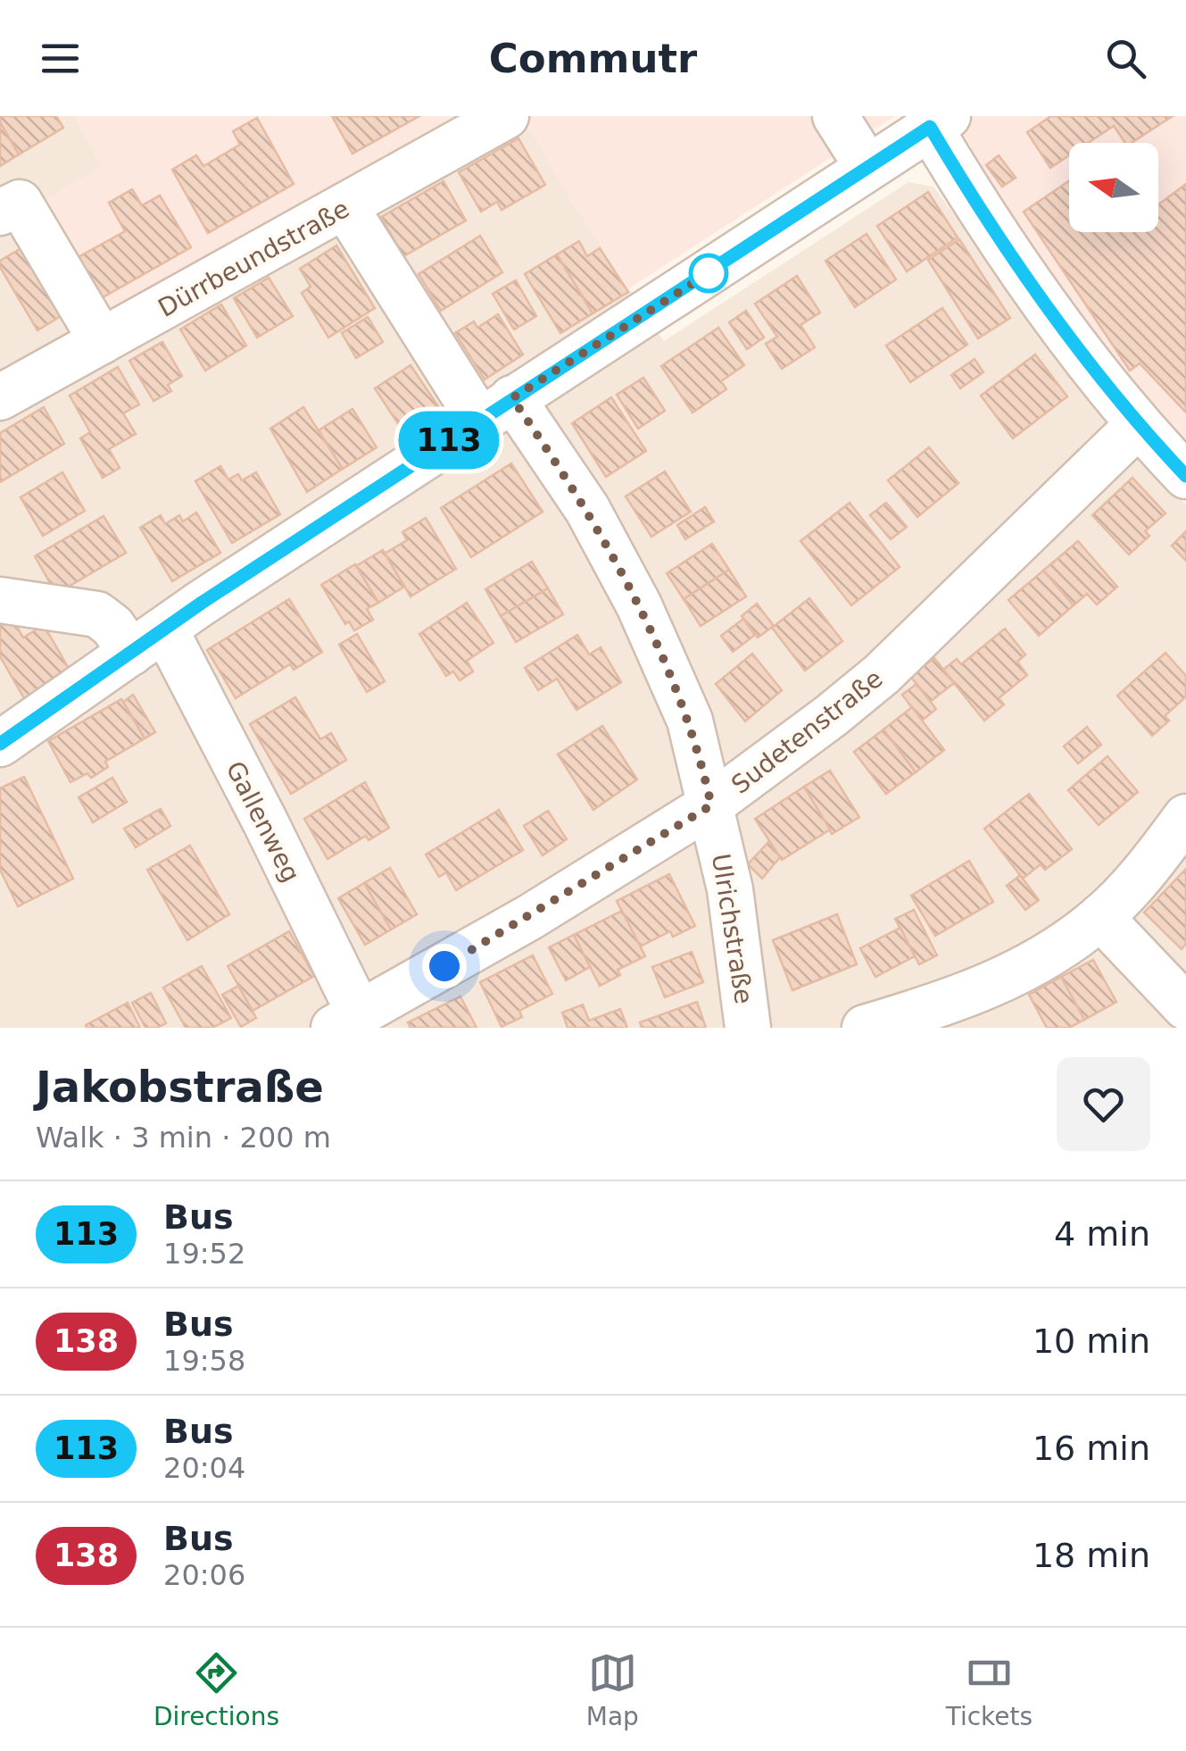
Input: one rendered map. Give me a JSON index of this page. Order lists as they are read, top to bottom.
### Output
{
  "streets": {
    "street": [
      "Dürrbeundstraße",
      "Sudetenstraße",
      "Gallenweg",
      "Ulrichstraße"
    ]
  },
  "crossings": [
    ["Dürrbeundstraße", "Ulrichstraße"],
    ["Sudetenstraße", "Gallenweg"],
    ["Sudetenstraße", "Ulrichstraße"]
  ],
  "lines": ["bus line 113"],
  "north": "left",
  "page": {
    "header": "Commutr",
    "on_map": "113",
    "heading": ["Jakobstraße", "Walk · 3 min · 200 m"],
    "list": [
      {
        "mark": "113",
        "name": "Bus",
        "note": "19:52",
        "value": "4 min"
      },
      {
        "mark": "138",
        "name": "Bus",
        "note": "19:58",
        "value": "10 min"
      },
      {
        "mark": "113",
        "name": "Bus",
        "note": "20:04",
        "value": "16 min"
      },
      {
        "mark": "138",
        "name": "Bus",
        "note": "20:06",
        "value": "18 min"
      }
    ],
    "tabs": ["Directions", "Map", "Tickets"]
  }
}
